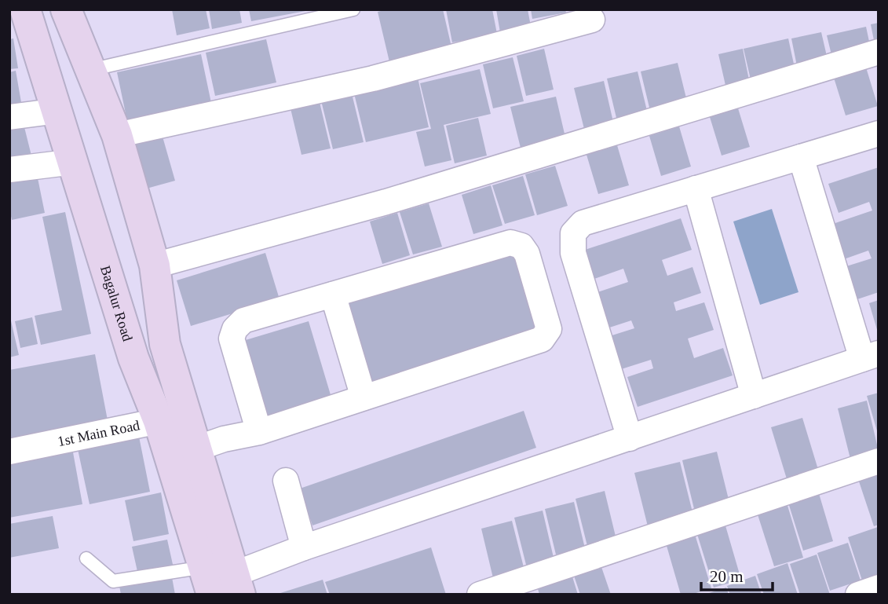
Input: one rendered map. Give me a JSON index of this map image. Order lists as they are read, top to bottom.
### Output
{
  "streets": {
    "main road": ["Bagalur Road"],
    "street": ["1st Main Road"]
  },
  "crossings": [
    ["Bagalur Road", "1st Main Road"]
  ],
  "scale_bar": "20 m"
}
